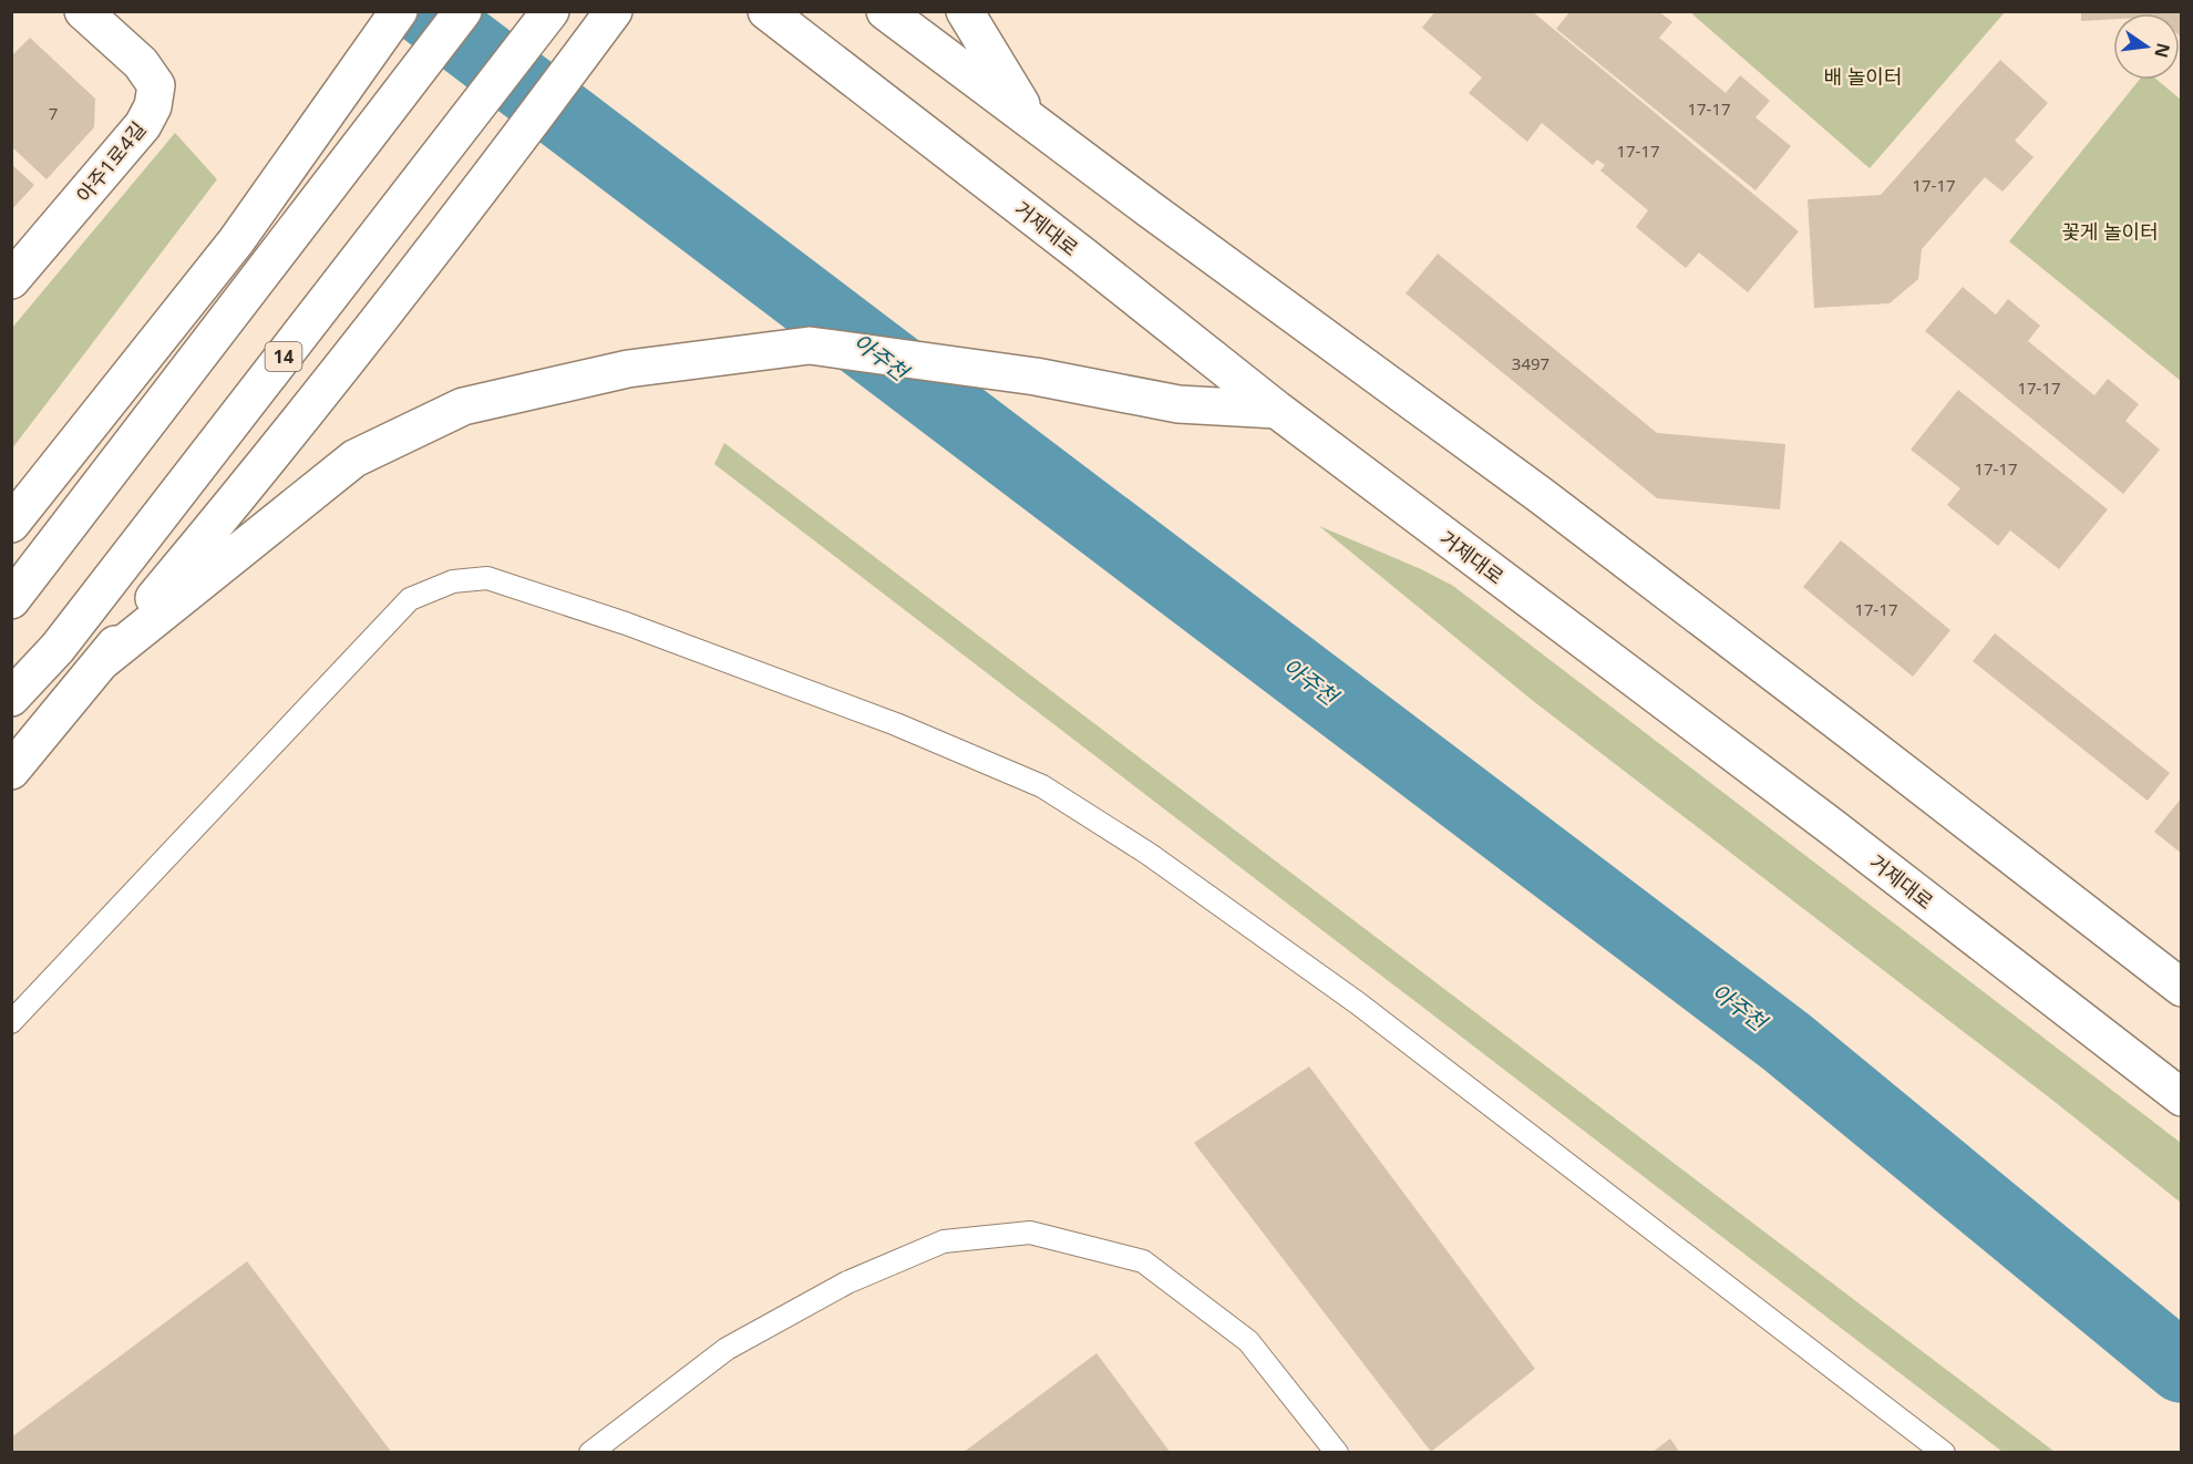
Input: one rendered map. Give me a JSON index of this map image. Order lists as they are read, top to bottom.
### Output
{
  "streets": {
    "main road": ["아주1로4길", "거제대로", "14"]
  },
  "water": ["아주천"],
  "parks": ["배 놀이터", "꽃게 놀이터"],
  "house_numbers": [
    "17-17",
    "7",
    "17-17",
    "17-17",
    "3497",
    "17-17",
    "17-17",
    "17-17"
  ],
  "north": "right"
}
